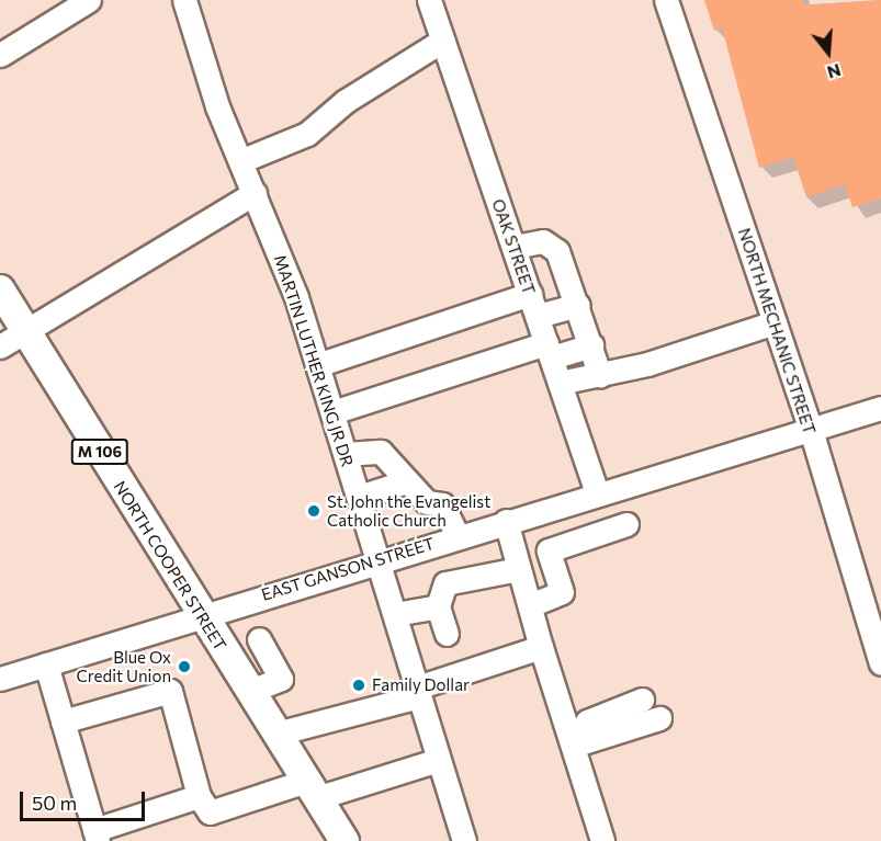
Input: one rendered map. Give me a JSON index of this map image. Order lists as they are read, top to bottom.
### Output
{
  "streets": {
    "main road": ["M 106", "NORTH COOPER STREET"],
    "street": [
      "OAK STREET",
      "NORTH MECHANIC STREET",
      "MARTIN LUTHER KING JR DR",
      "EAST GANSON STREET"
    ]
  },
  "crossings": [
    ["OAK STREET", "EAST GANSON STREET"],
    ["NORTH MECHANIC STREET", "EAST GANSON STREET"],
    ["MARTIN LUTHER KING JR DR", "EAST GANSON STREET"],
    ["NORTH COOPER STREET", "EAST GANSON STREET"]
  ],
  "places": ["St. John the Evangelist Catholic Church", "Blue Ox Credit Union", "Family Dollar"],
  "scale_bar": "50 m",
  "north": "bottom"
}
